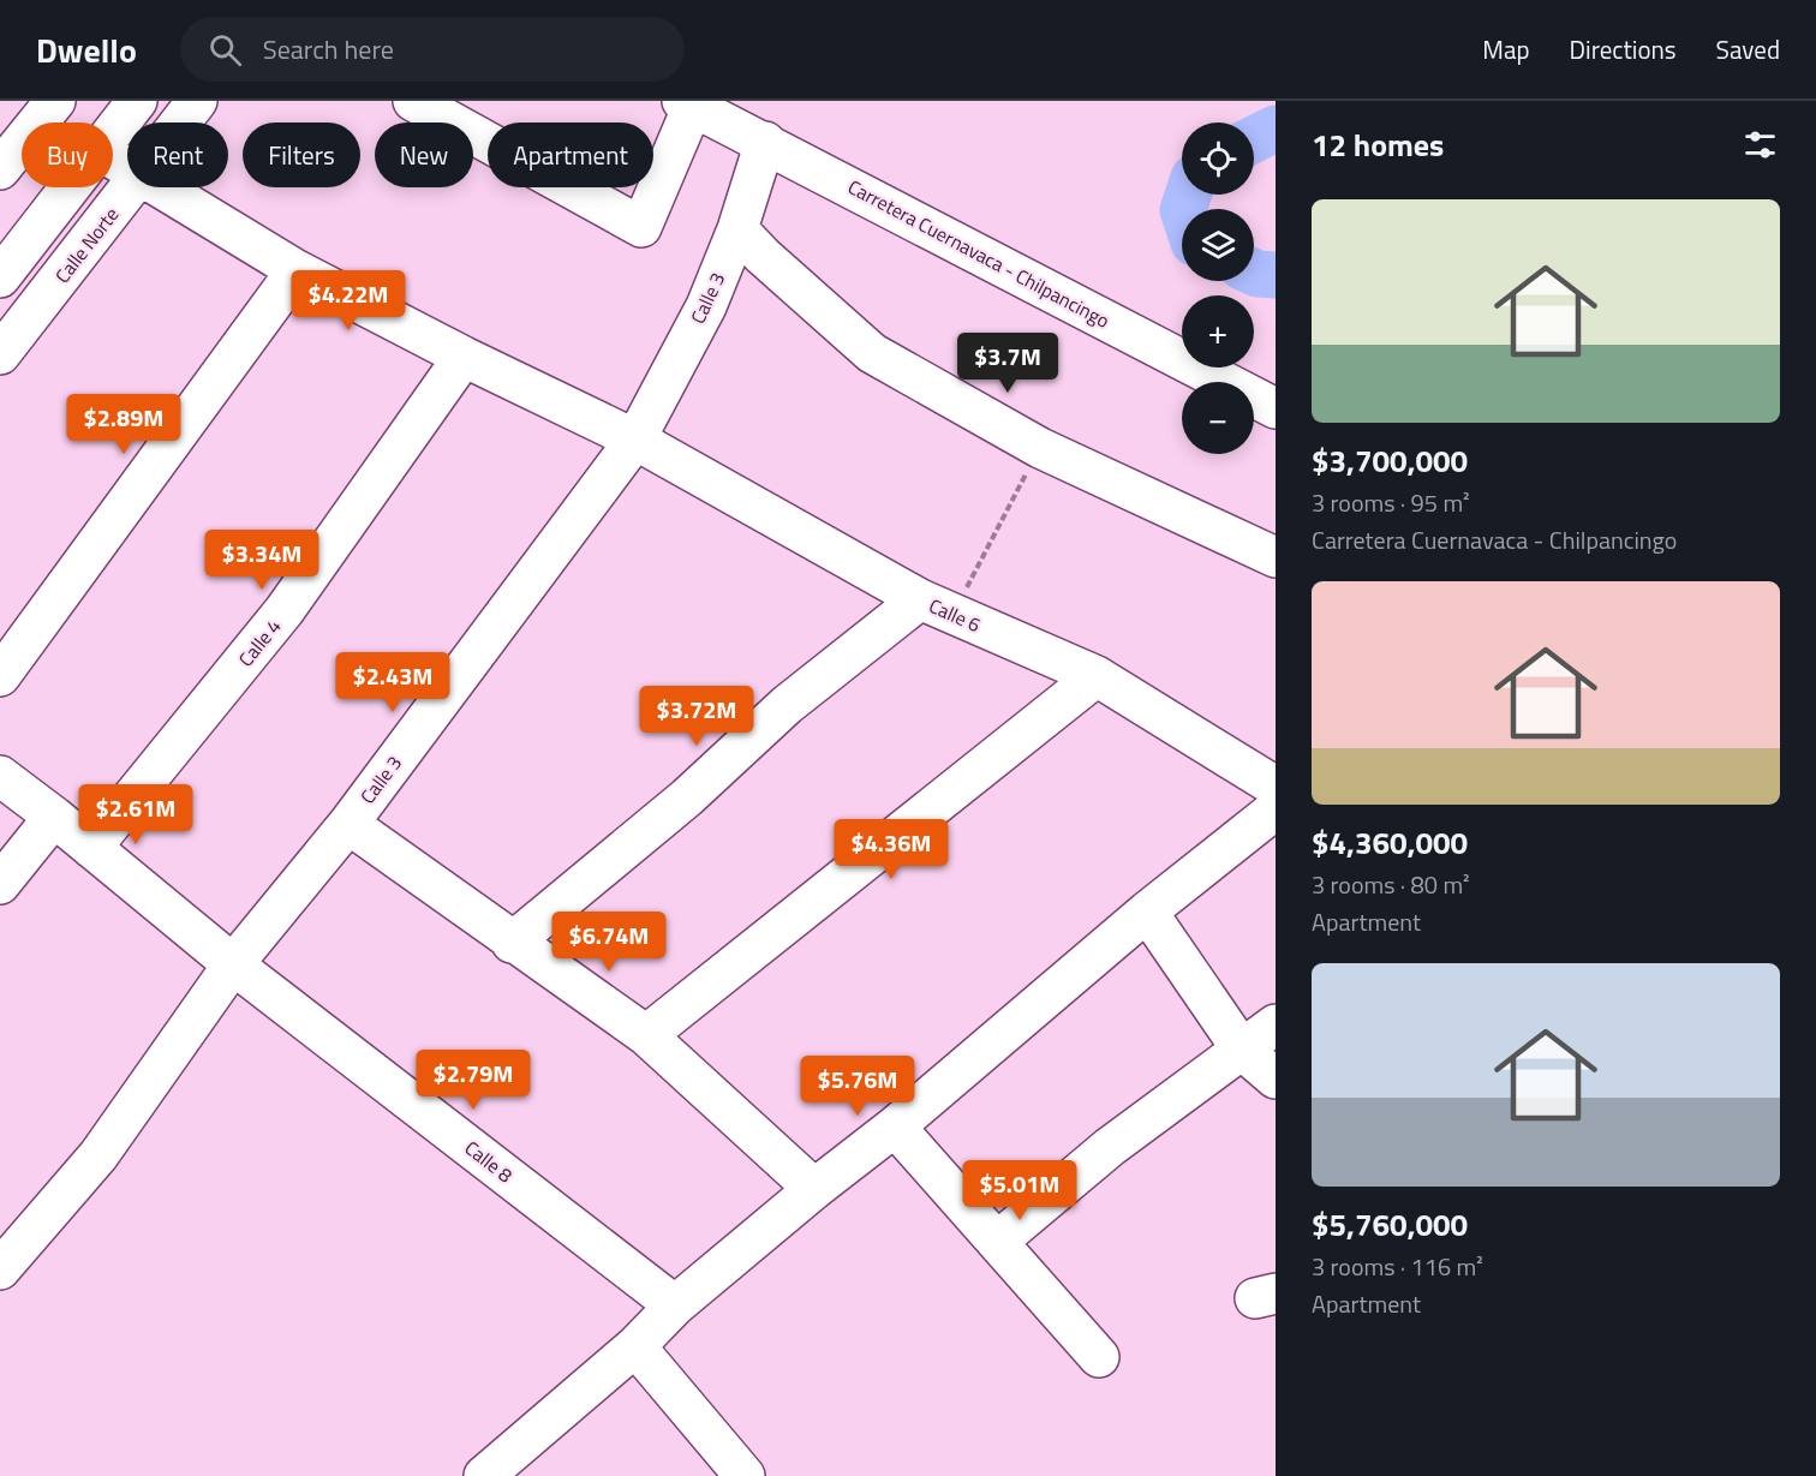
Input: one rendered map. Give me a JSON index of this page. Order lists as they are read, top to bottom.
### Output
{
  "streets": {
    "street": [
      "Calle Norte",
      "Carretera Cuernavaca - Chilpancingo",
      "Calle 3",
      "Calle 6",
      "Calle 4",
      "Calle 8"
    ]
  },
  "crossings": [
    ["Carretera Cuernavaca - Chilpancingo", "Calle 3"],
    ["Calle 3", "Calle 6"],
    ["Calle 3", "Calle 8"],
    ["Calle 6", "Calle 4"],
    ["Calle 4", "Calle 8"]
  ],
  "page": {
    "header": "Dwello",
    "search": "Search here",
    "nav": ["Map", "Directions", "Saved"],
    "heading": "12 homes",
    "map_buttons": ["+", "−"],
    "chip": [
      "Buy",
      "Rent",
      "Filters",
      "New",
      "Apartment"
    ],
    "list": [
      {
        "name": "$3,700,000",
        "note": "3 rooms · 95 m² · Carretera Cuernavaca - Chilpancingo"
      },
      {
        "name": "$4,360,000",
        "note": "3 rooms · 80 m² · Apartment"
      },
      {
        "name": "$5,760,000",
        "note": "3 rooms · 116 m² · Apartment"
      }
    ],
    "price": [
      "$4.22M",
      "$3.7M",
      "$2.89M",
      "$3.34M",
      "$2.43M",
      "$3.72M",
      "$2.61M",
      "$4.36M",
      "$6.74M",
      "$2.79M",
      "$5.76M",
      "$5.01M"
    ]
  }
}
